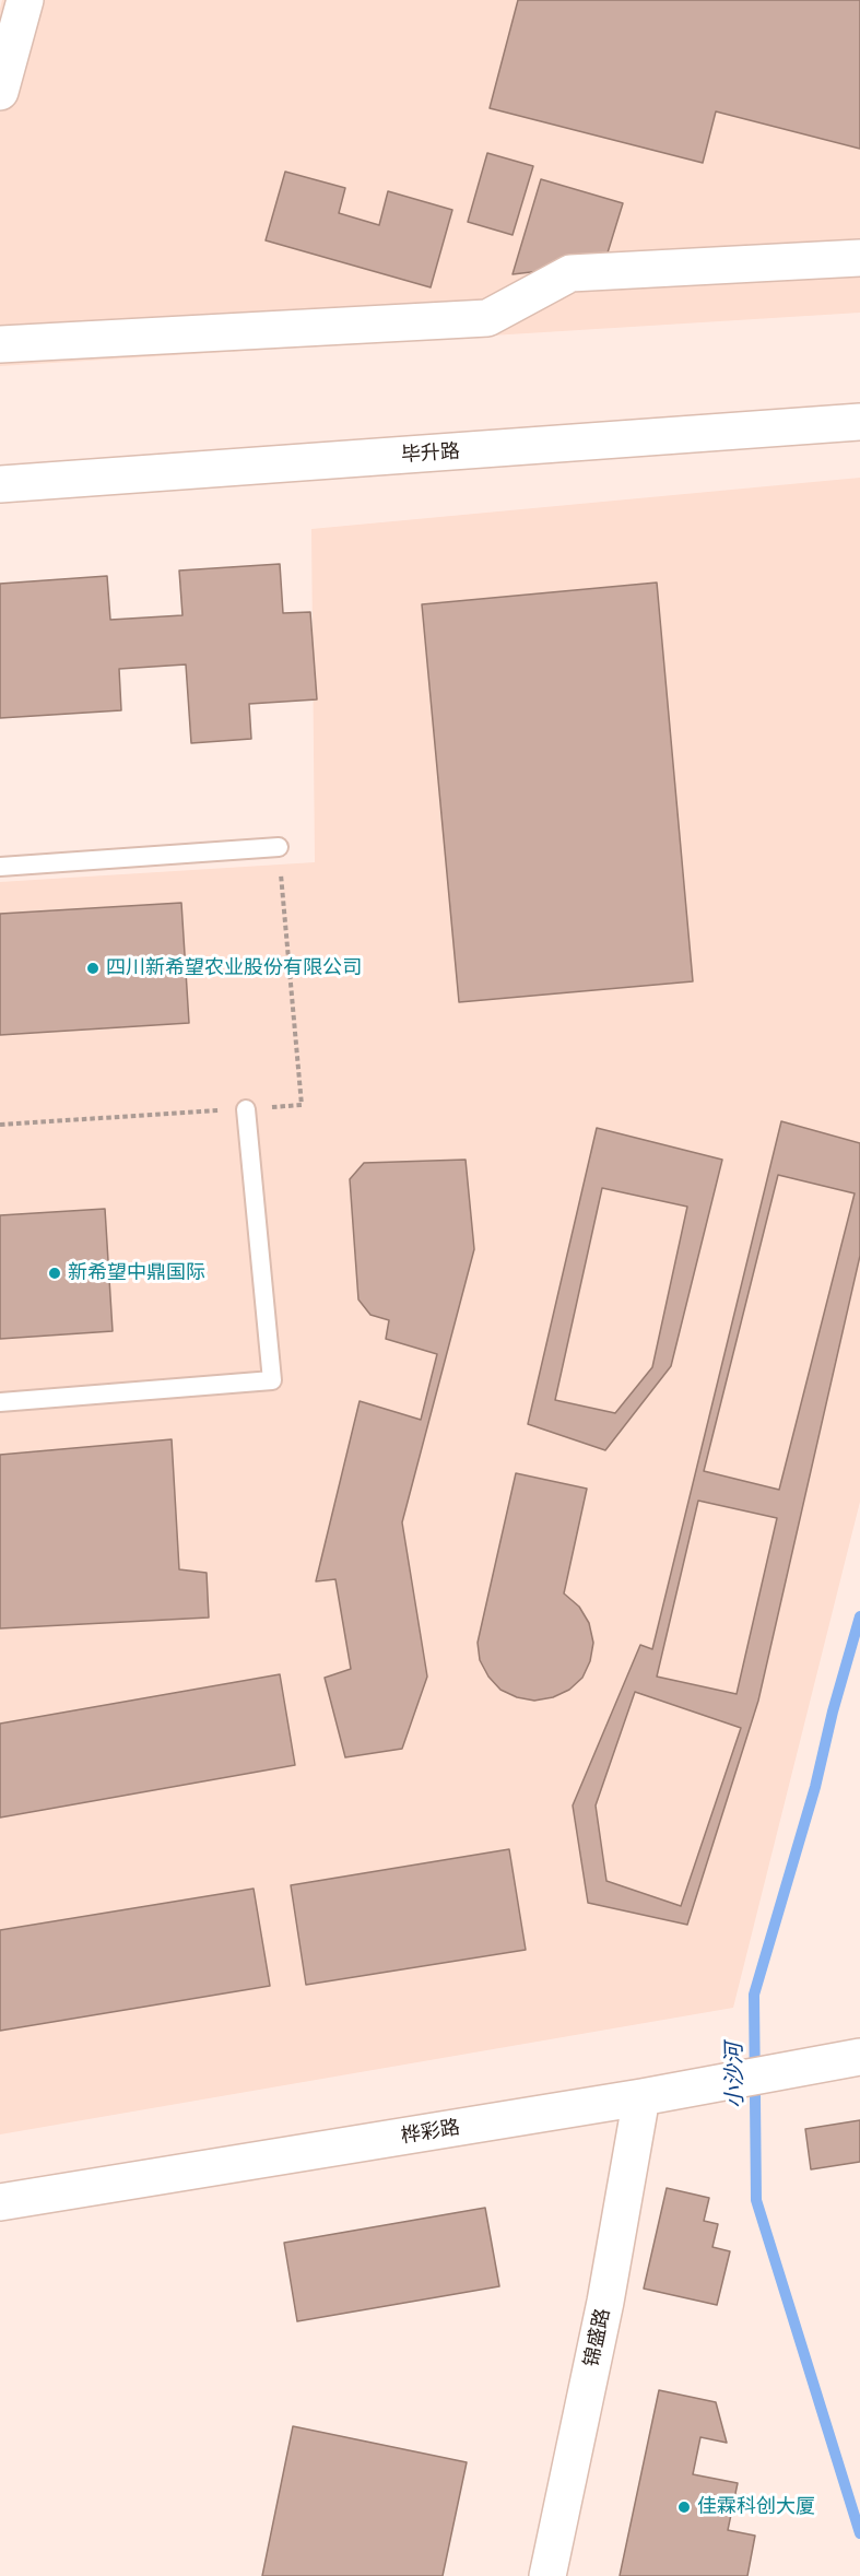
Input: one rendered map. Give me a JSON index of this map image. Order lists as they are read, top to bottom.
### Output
{
  "streets": {
    "street": ["毕升路", "桦彩路", "锦盛路"]
  },
  "crossings": [
    ["桦彩路", "锦盛路"]
  ],
  "water": ["小沙河"],
  "places": ["四川新希望农业股份有限公司", "新希望中鼎国际", "佳霖科创大厦"]
}
